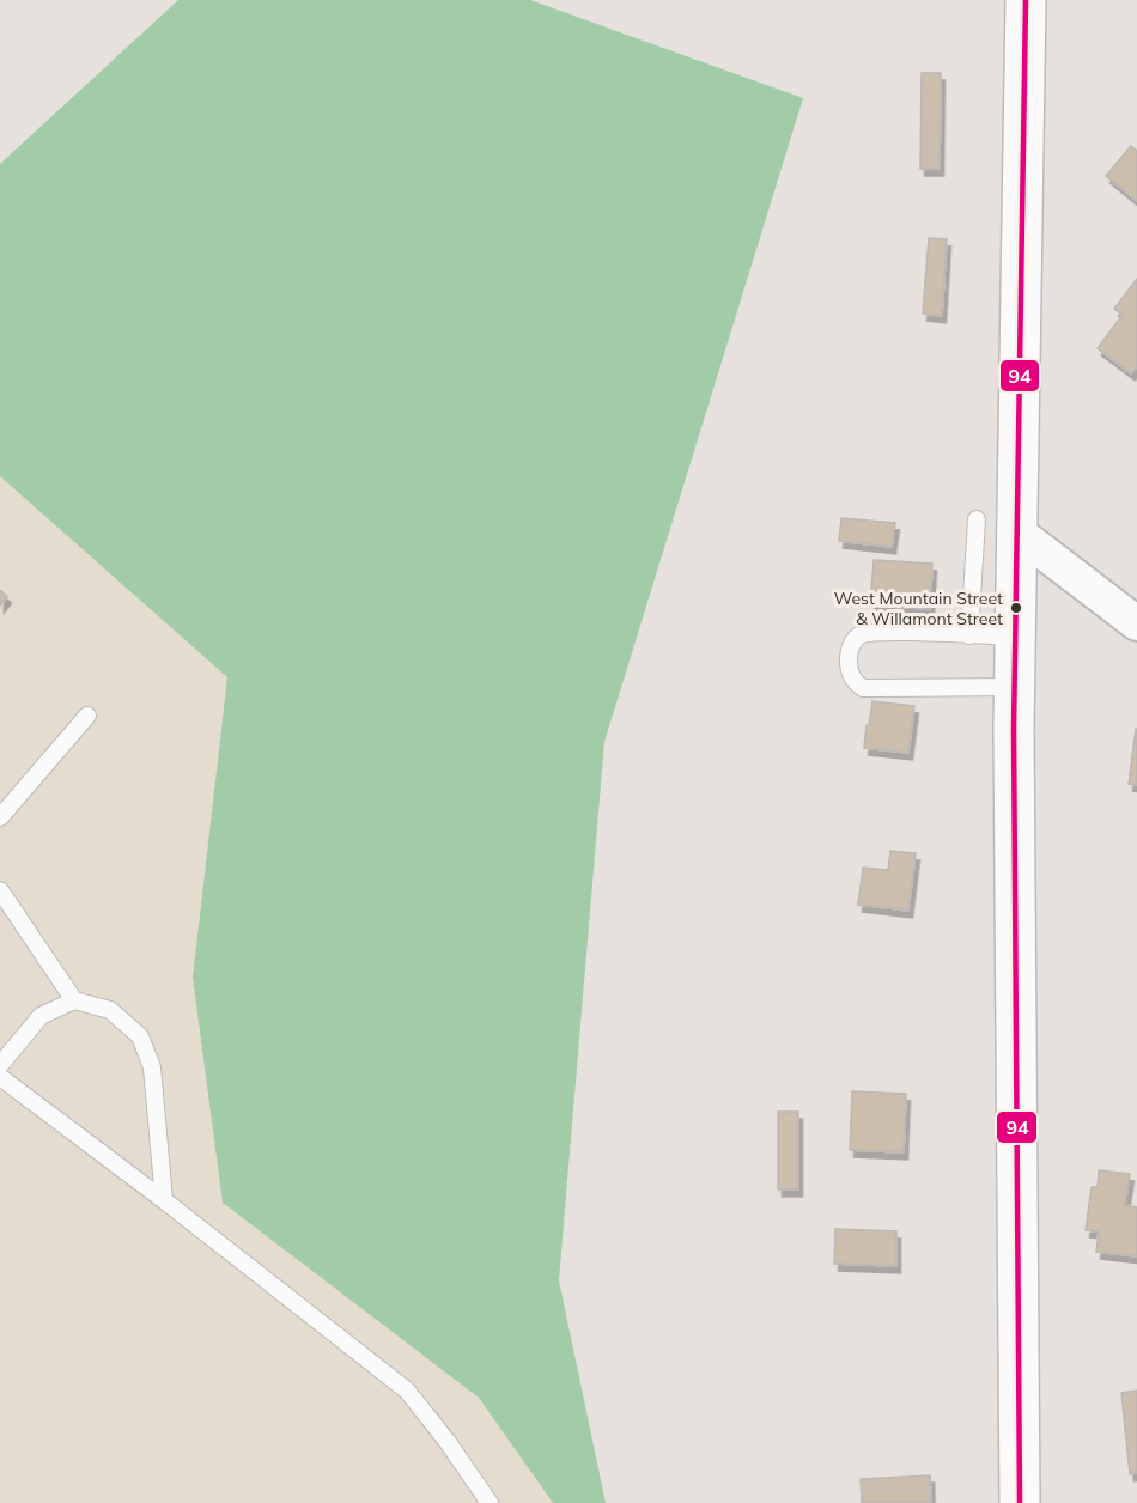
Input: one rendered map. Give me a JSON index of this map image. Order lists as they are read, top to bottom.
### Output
{
  "places": ["West Mountain Street & Willamont Street"],
  "lines": ["transit line 94"]
}
